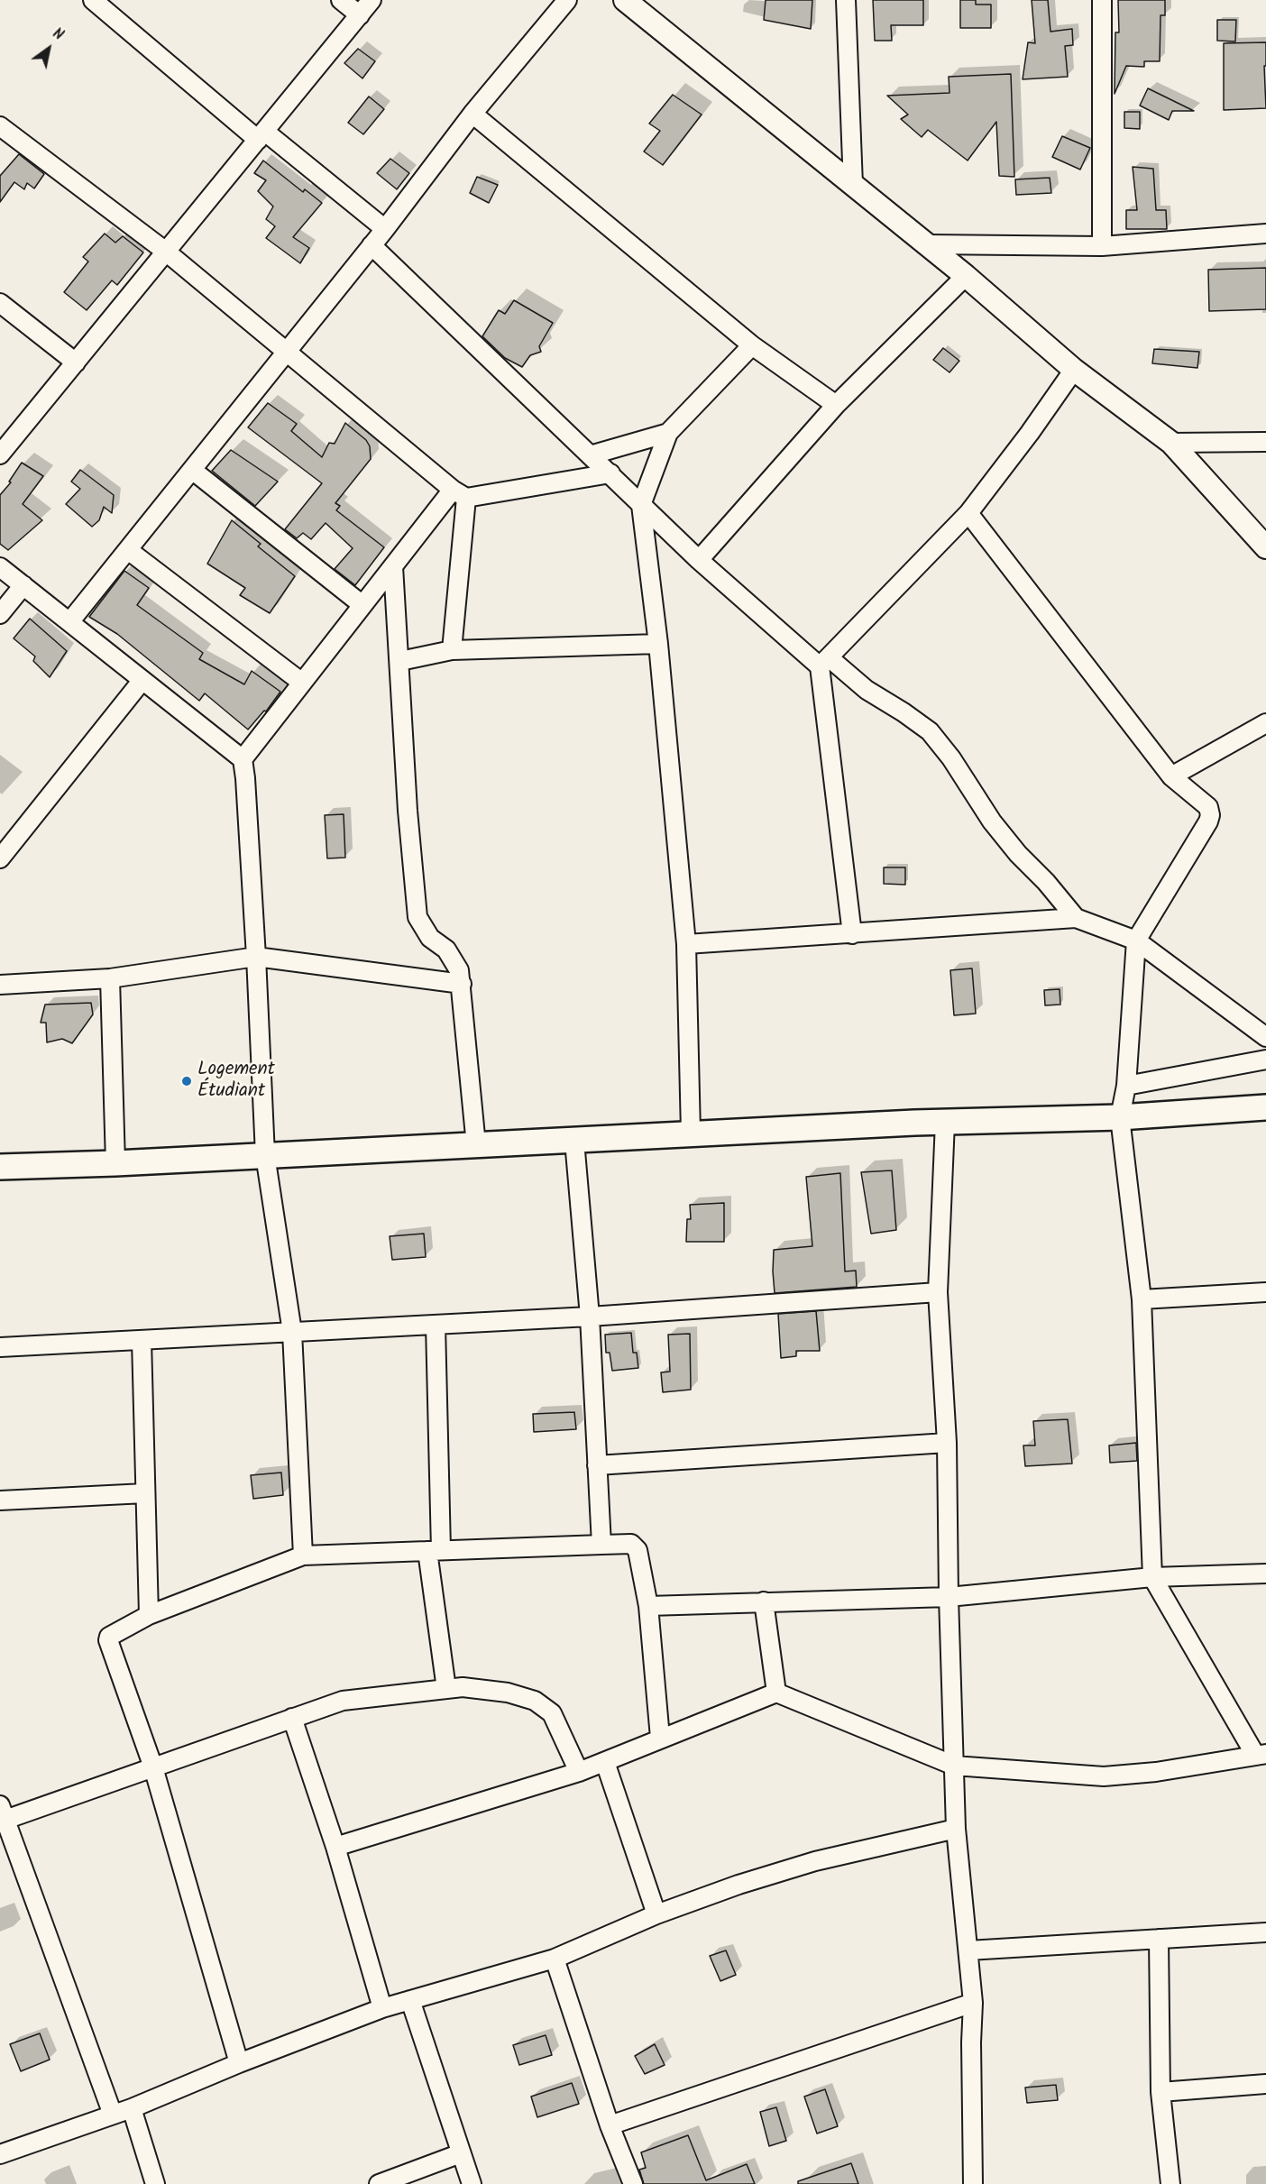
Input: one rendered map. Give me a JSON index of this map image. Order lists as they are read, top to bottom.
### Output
{
  "places": ["Logement Étudiant"],
  "north": "top right"
}
